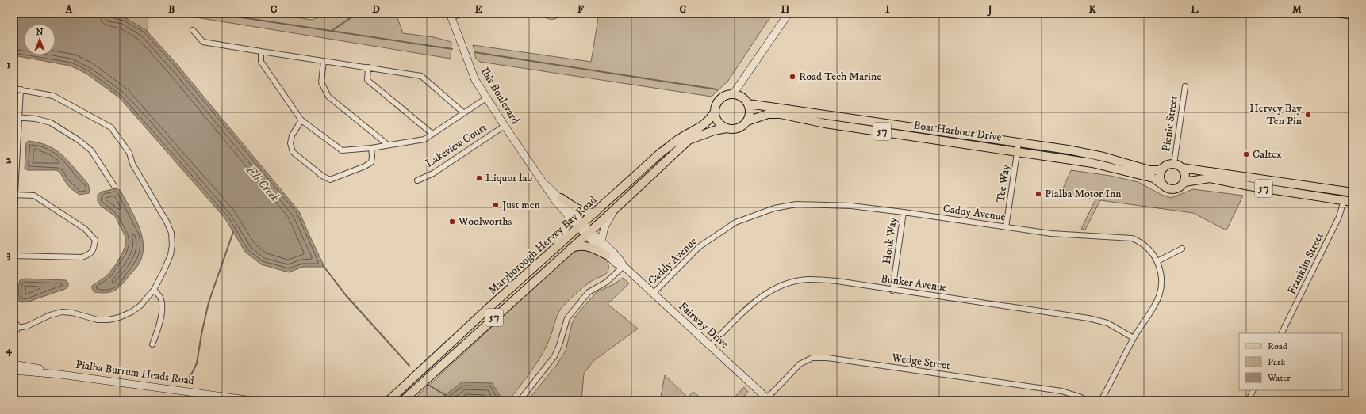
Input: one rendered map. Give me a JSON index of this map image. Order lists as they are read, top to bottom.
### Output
{
  "streets": {
    "main road": ["57", "Boat Harbour Drive", "Maryborough Hervey Bay Road"],
    "street": [
      "Ibis Boulevard",
      "Picnic Street",
      "Lakeview Court",
      "Tee Way",
      "Caddy Avenue",
      "Hook Way",
      "Franklin Street",
      "Bunker Avenue",
      "Fairway Drive",
      "Wedge Street",
      "Pialba Burrum Heads Road"
    ]
  },
  "crossings": [
    ["Ibis Boulevard", "Lakeview Court"],
    ["Ibis Boulevard", "Maryborough Hervey Bay Road"],
    ["Ibis Boulevard", "Fairway Drive"],
    ["Picnic Street", "57"],
    ["Picnic Street", "Boat Harbour Drive"],
    ["57", "Boat Harbour Drive"],
    ["57", "Maryborough Hervey Bay Road"],
    ["57", "Franklin Street"],
    ["Boat Harbour Drive", "Tee Way"],
    ["Boat Harbour Drive", "Maryborough Hervey Bay Road"],
    ["Tee Way", "Caddy Avenue"],
    ["Caddy Avenue", "Hook Way"],
    ["Caddy Avenue", "Bunker Avenue"],
    ["Caddy Avenue", "Fairway Drive"],
    ["Hook Way", "Bunker Avenue"],
    ["Maryborough Hervey Bay Road", "Fairway Drive"],
    ["Bunker Avenue", "Fairway Drive"],
    ["Fairway Drive", "Wedge Street"]
  ],
  "water": ["Eli Creek"],
  "places": [
    "Road Tech Marine",
    "Hervey Bay Ten Pin",
    "Caltex",
    "Liquor lab",
    "Pialba Motor Inn",
    "Just men",
    "Woolworths"
  ],
  "legend": ["Road", "Park", "Water"],
  "north": "top",
  "grid": {
    "columns": [
      "A",
      "B",
      "C",
      "D",
      "E",
      "F",
      "G",
      "H",
      "I",
      "J",
      "K",
      "L",
      "M"
    ],
    "rows": [
      "1",
      "2",
      "3",
      "4"
    ]
  }
}
